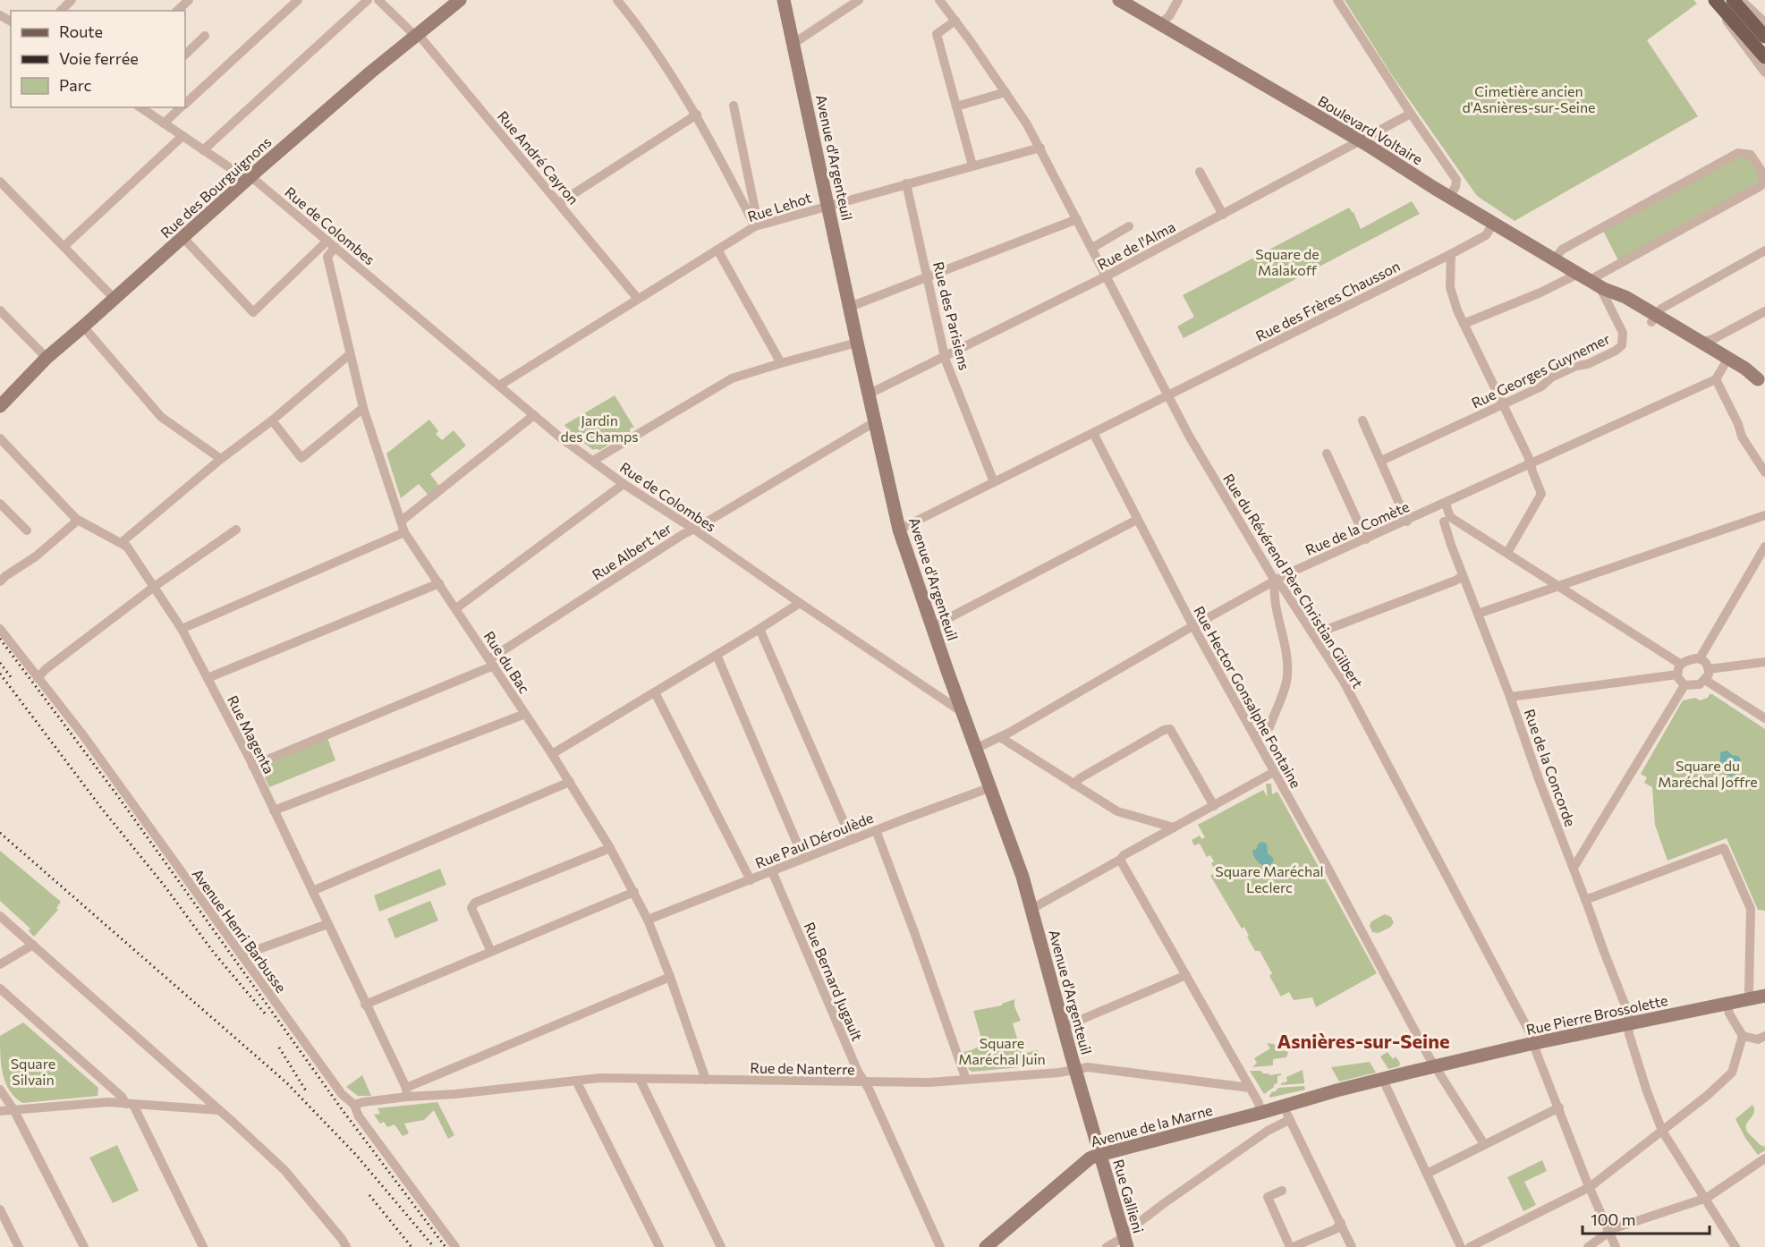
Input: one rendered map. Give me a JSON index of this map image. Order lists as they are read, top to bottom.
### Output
{
  "streets": {
    "main road": [
      "Boulevard Voltaire",
      "Avenue d'Argenteuil",
      "Rue des Bourguignons",
      "Rue Pierre Brossolette",
      "Avenue de la Marne",
      "Rue Gallieni"
    ],
    "street": [
      "Rue André Cayron",
      "Rue Lehot",
      "Rue de Colombes",
      "Rue de l'Alma",
      "Rue des Frères Chausson",
      "Rue des Parisiens",
      "Rue Georges Guynemer",
      "Rue de la Comète",
      "Rue Albert 1er",
      "Rue du Révérend Père Christian Gilbert",
      "Rue du Bac",
      "Rue Hector Gonsalphe Fontaine",
      "Rue Magenta",
      "Rue de la Concorde",
      "Rue Paul Déroulède",
      "Avenue Henri Barbusse",
      "Rue Bernard Jugault",
      "Rue de Nanterre"
    ]
  },
  "crossings": [
    ["Boulevard Voltaire", "Rue de l'Alma"],
    ["Boulevard Voltaire", "Rue des Frères Chausson"],
    ["Boulevard Voltaire", "Rue Georges Guynemer"],
    ["Rue André Cayron", "Rue des Bourguignons"],
    ["Rue André Cayron", "Rue Lehot"],
    ["Avenue d'Argenteuil", "Rue Lehot"],
    ["Avenue d'Argenteuil", "Rue de Colombes"],
    ["Avenue d'Argenteuil", "Rue de l'Alma"],
    ["Avenue d'Argenteuil", "Rue des Frères Chausson"],
    ["Avenue d'Argenteuil", "Rue de la Comète"],
    ["Avenue d'Argenteuil", "Rue Albert 1er"],
    ["Avenue d'Argenteuil", "Rue Paul Déroulède"],
    ["Avenue d'Argenteuil", "Rue de Nanterre"],
    ["Avenue d'Argenteuil", "Avenue de la Marne"],
    ["Avenue d'Argenteuil", "Rue Gallieni"],
    ["Rue des Bourguignons", "Rue de Colombes"],
    ["Rue Lehot", "Rue de Colombes"],
    ["Rue Lehot", "Rue des Parisiens"],
    ["Rue Lehot", "Rue du Révérend Père Christian Gilbert"],
    ["Rue de Colombes", "Rue Albert 1er"],
    ["Rue de l'Alma", "Rue des Parisiens"],
    ["Rue de l'Alma", "Rue du Révérend Père Christian Gilbert"],
    ["Rue des Frères Chausson", "Rue des Parisiens"],
    ["Rue des Frères Chausson", "Rue du Révérend Père Christian Gilbert"],
    ["Rue des Frères Chausson", "Rue Hector Gonsalphe Fontaine"],
    ["Rue de la Comète", "Rue du Révérend Père Christian Gilbert"],
    ["Rue de la Comète", "Rue Hector Gonsalphe Fontaine"],
    ["Rue de la Comète", "Rue de la Concorde"],
    ["Rue Albert 1er", "Rue du Bac"],
    ["Rue Albert 1er", "Rue Magenta"],
    ["Rue du Révérend Père Christian Gilbert", "Rue Pierre Brossolette"],
    ["Rue du Bac", "Rue Paul Déroulède"],
    ["Rue du Bac", "Rue de Nanterre"],
    ["Rue Hector Gonsalphe Fontaine", "Rue Pierre Brossolette"],
    ["Rue Magenta", "Rue de Nanterre"],
    ["Rue de la Concorde", "Rue Pierre Brossolette"],
    ["Rue Paul Déroulède", "Rue Bernard Jugault"],
    ["Avenue Henri Barbusse", "Rue de Nanterre"],
    ["Rue Bernard Jugault", "Rue de Nanterre"],
    ["Rue Pierre Brossolette", "Avenue de la Marne"],
    ["Avenue de la Marne", "Rue Gallieni"]
  ],
  "districts": ["Asnières-sur-Seine"],
  "parks": [
    "Cimetière ancien d'Asnières-sur-Seine",
    "Square de Malakoff",
    "Jardin des Champs",
    "Square du Maréchal Joffre",
    "Square Maréchal Leclerc",
    "Square Maréchal Juin",
    "Square Silvain"
  ],
  "legend": ["Route", "Voie ferrée", "Parc"],
  "scale_bar": "100 m"
}
